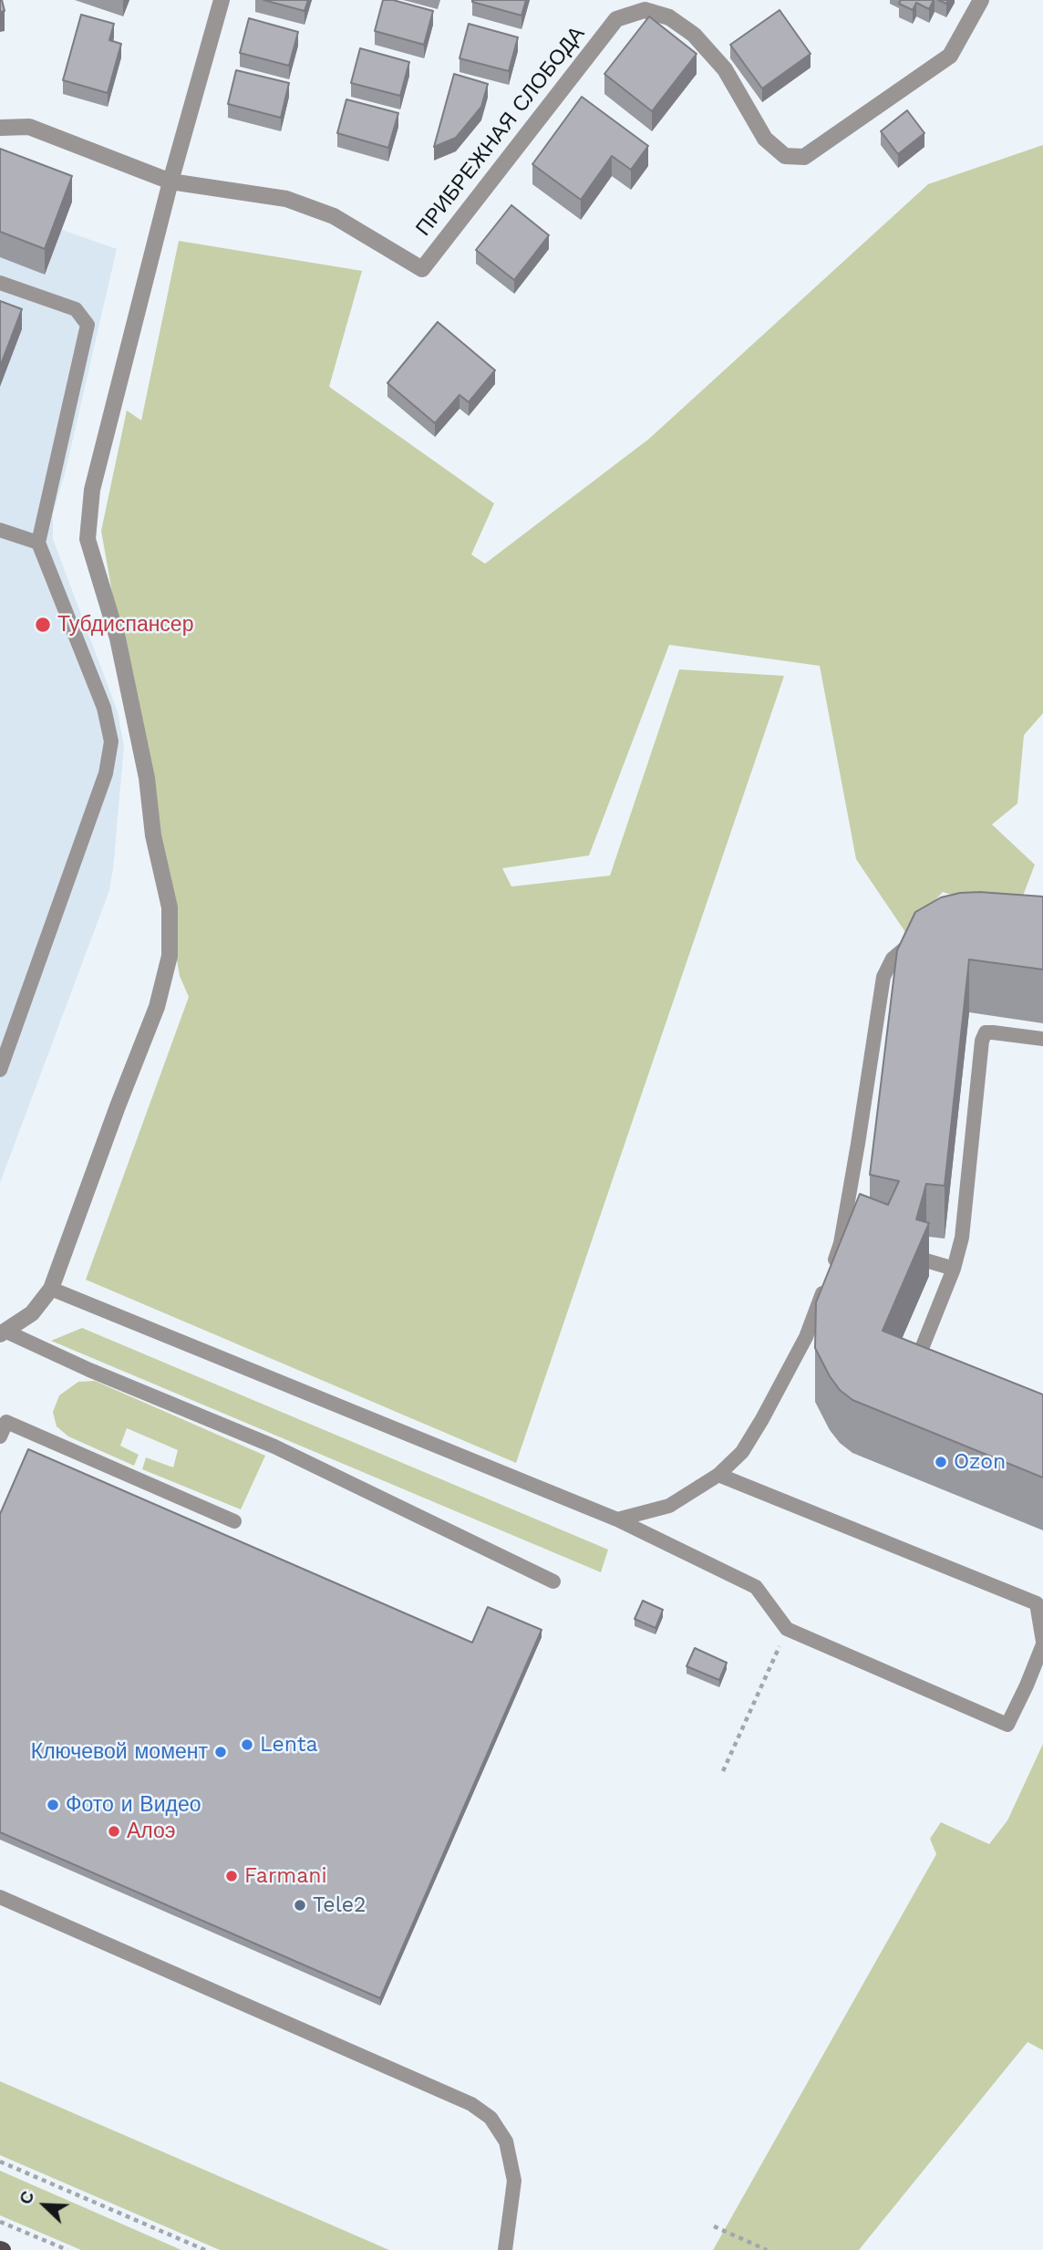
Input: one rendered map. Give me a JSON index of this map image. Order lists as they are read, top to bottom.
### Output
{
  "streets": {
    "street": ["ПРИБРЕЖНАЯ СЛОБОДА"]
  },
  "places": [
    "Тубдиспансер",
    "Ozon",
    "Lenta",
    "Ключевой момент",
    "Фото и Видео",
    "Алоэ",
    "Farmani",
    "Tele2"
  ],
  "north": "top left"
}
